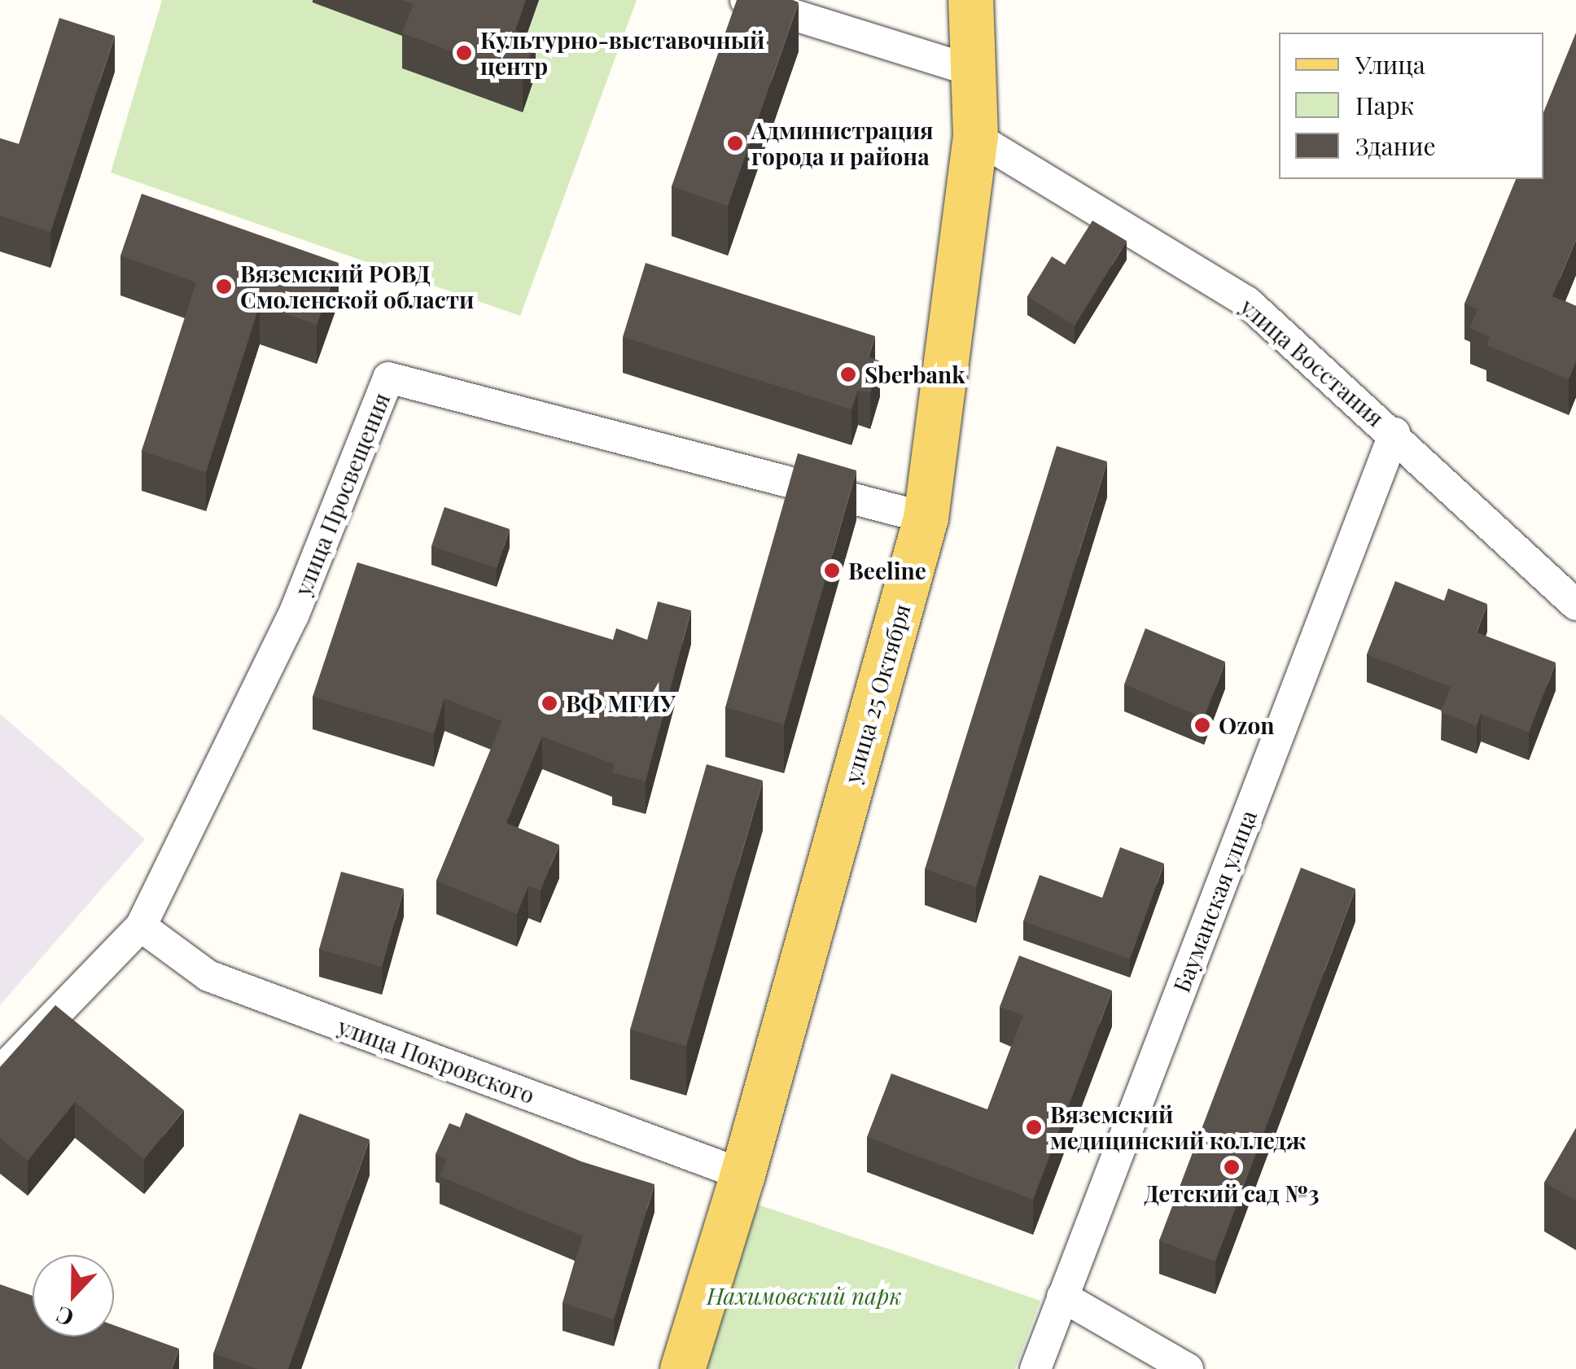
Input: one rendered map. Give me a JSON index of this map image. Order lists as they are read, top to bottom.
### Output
{
  "streets": {
    "main road": ["улица 25 Октября"],
    "street": [
      "улица Восстания",
      "улица Просвещения",
      "Бауманская улица",
      "улица Покровского"
    ]
  },
  "crossings": [
    ["улица Восстания", "улица 25 Октября"],
    ["улица Восстания", "Бауманская улица"],
    ["улица Просвещения", "улица 25 Октября"],
    ["улица Просвещения", "улица Покровского"],
    ["улица 25 Октября", "улица Покровского"]
  ],
  "parks": ["Нахимовский парк"],
  "places": [
    "Культурно-выставочный центр",
    "Администрация города и района",
    "Вяземский РОВД Смоленской области",
    "Sberbank",
    "Beeline",
    "ВФ МГИУ",
    "Ozon",
    "Вяземский медицинский колледж",
    "Детский сад №3"
  ],
  "legend": ["Улица", "Парк", "Здание"],
  "north": "bottom"
}
